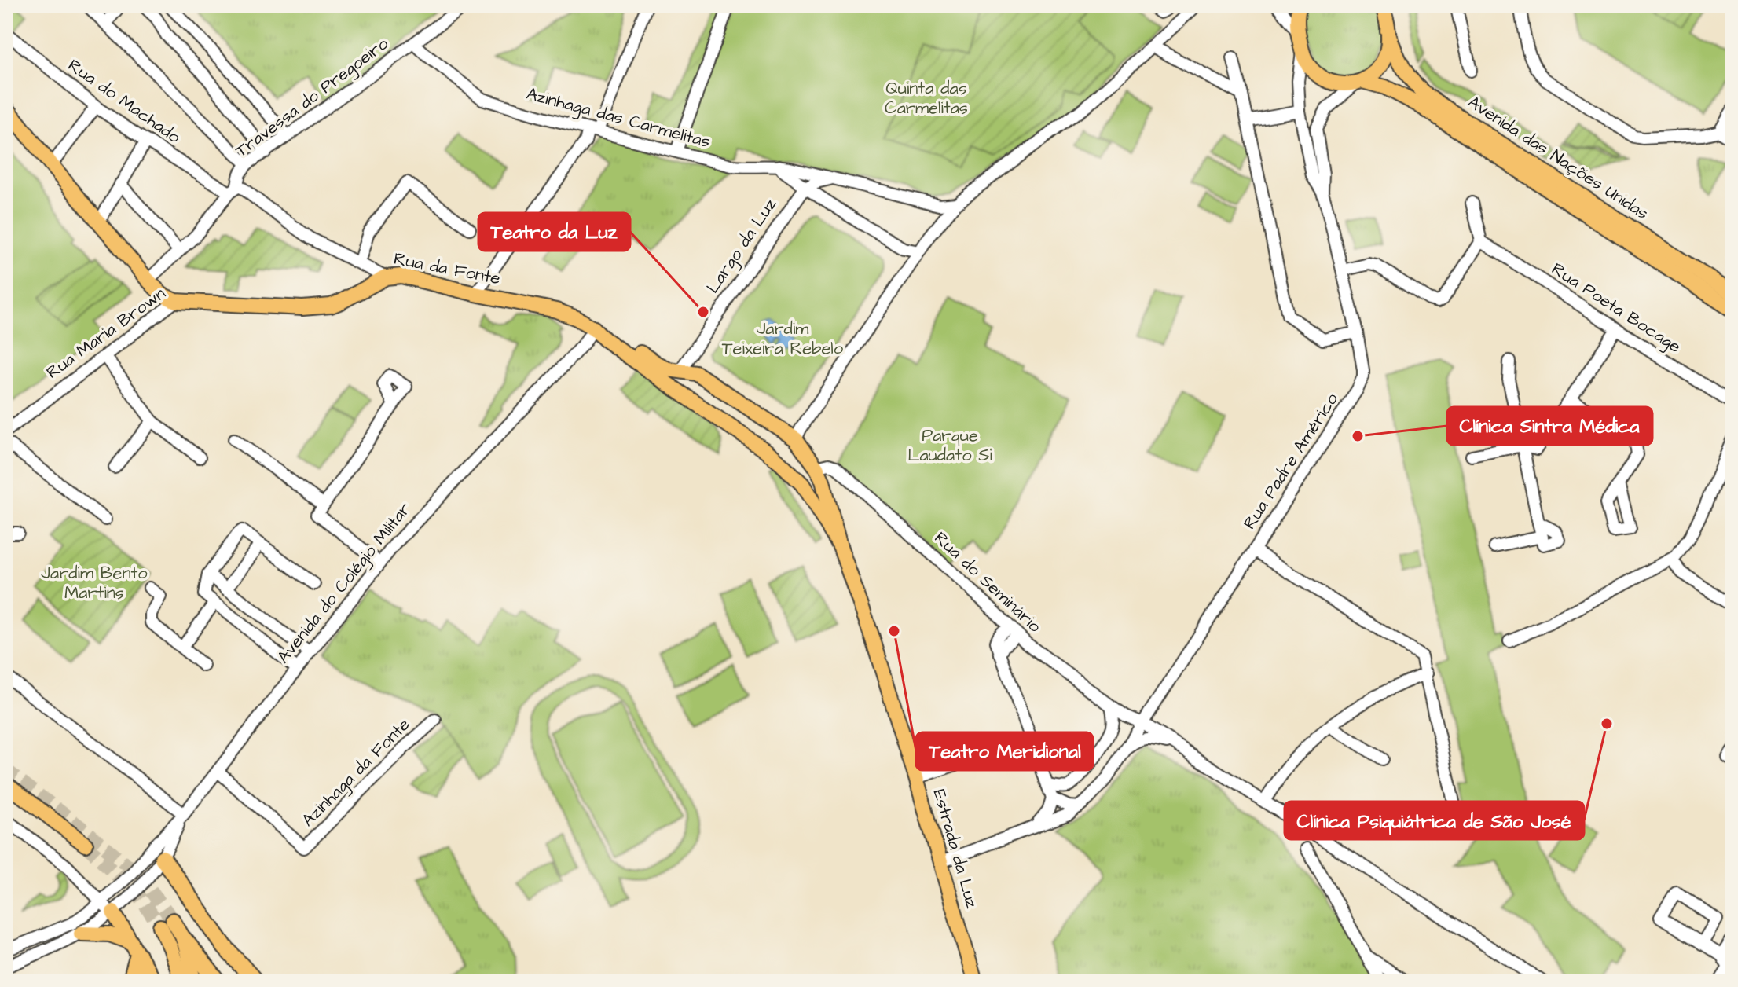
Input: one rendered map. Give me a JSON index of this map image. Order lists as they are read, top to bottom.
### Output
{
  "streets": {
    "main road": [
      "Avenida das Nações Unidas",
      "Rua da Fonte",
      "Rua Maria Brown",
      "Estrada da Luz"
    ],
    "street": [
      "Travessa do Pregoeiro",
      "Rua do Machado",
      "Azinhaga das Carmelitas",
      "Largo da Luz",
      "Rua Poeta Bocage",
      "Rua Padre Américo",
      "Rua do Seminário",
      "Avenida do Colégio Militar",
      "Azinhaga da Fonte"
    ]
  },
  "crossings": [
    ["Travessa do Pregoeiro", "Rua do Machado"],
    ["Travessa do Pregoeiro", "Azinhaga das Carmelitas"],
    ["Travessa do Pregoeiro", "Rua da Fonte"],
    ["Rua do Machado", "Rua da Fonte"],
    ["Avenida das Nações Unidas", "Rua Padre Américo"],
    ["Largo da Luz", "Rua da Fonte"],
    ["Rua da Fonte", "Rua Maria Brown"],
    ["Rua da Fonte", "Avenida do Colégio Militar"],
    ["Rua Padre Américo", "Rua do Seminário"],
    ["Rua Padre Américo", "Estrada da Luz"],
    ["Rua do Seminário", "Estrada da Luz"],
    ["Avenida do Colégio Militar", "Azinhaga da Fonte"]
  ],
  "parks": [
    "Quinta das Carmelitas",
    "Jardim Teixeira Rebelo",
    "Parque Laudato Si",
    "Jardim Bento Martins"
  ],
  "places": [
    "Teatro da Luz",
    "Clínica Sintra Médica",
    "Teatro Meridional",
    "Clínica Psiquiátrica de São José"
  ]
}
